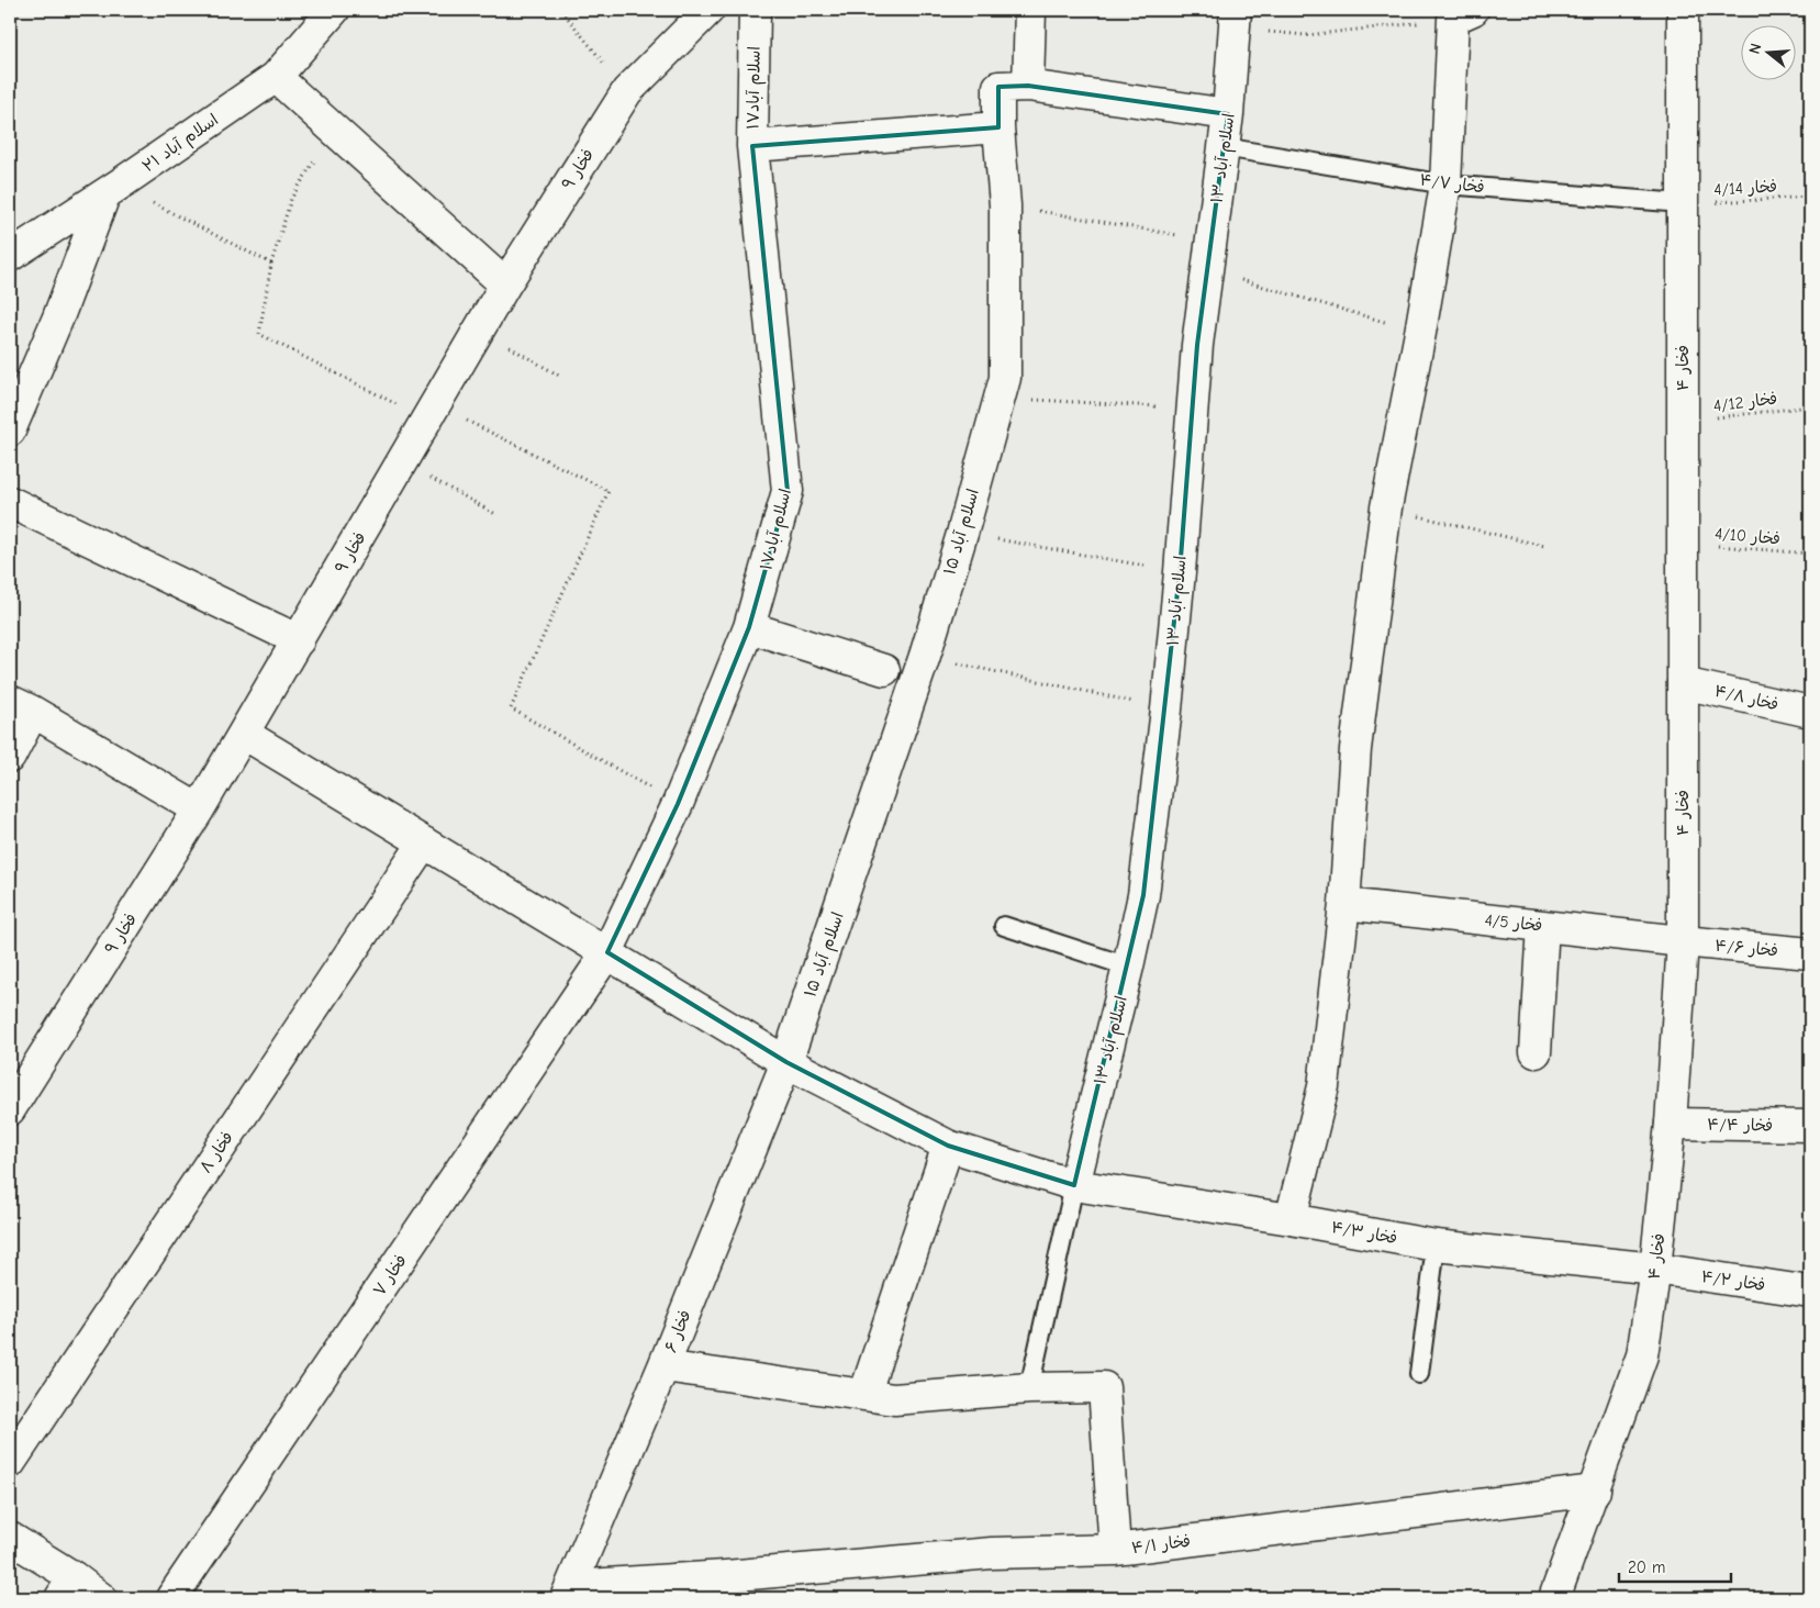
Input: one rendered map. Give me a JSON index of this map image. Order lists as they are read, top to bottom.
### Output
{
  "streets": {
    "street": [
      "اسلام آباد۱۷",
      "اسلام آباد ۲۱",
      "اسلام آباد ۱۳",
      "فخار ۹",
      "فخار ۴",
      "اسلام آباد ۱۵",
      "فخار ۴/۸",
      "فخار 4/5",
      "فخار ۴/۶",
      "فخار ۴/۴",
      "فخار ۸",
      "فخار ۴/۳",
      "فخار ۷",
      "فخار ۴/۲",
      "فخار ۶",
      "فخار ۴/۱"
    ],
    "lane": ["فخار ۴/۷"],
    "path": ["فخار 4/14", "فخار 4/12", "فخار 4/10"]
  },
  "crossings": [
    ["اسلام آباد۱۷", "فخار ۴/۳"],
    ["اسلام آباد۱۷", "فخار ۷"],
    ["اسلام آباد ۱۳", "فخار ۴/۷"],
    ["اسلام آباد ۱۳", "فخار ۴/۳"],
    ["فخار ۹", "فخار ۴/۳"],
    ["فخار ۴/۷", "فخار 4/14"],
    ["فخار ۴/۷", "فخار ۴"],
    ["فخار 4/14", "فخار ۴"],
    ["فخار ۴", "فخار 4/12"],
    ["فخار ۴", "فخار 4/10"],
    ["فخار ۴", "فخار ۴/۸"],
    ["فخار ۴", "فخار 4/5"],
    ["فخار ۴", "فخار ۴/۶"],
    ["فخار ۴", "فخار ۴/۴"],
    ["فخار ۴", "فخار ۴/۳"],
    ["فخار ۴", "فخار ۴/۲"],
    ["فخار ۴", "فخار ۴/۱"],
    ["اسلام آباد ۱۵", "فخار ۴/۳"],
    ["اسلام آباد ۱۵", "فخار ۶"],
    ["فخار 4/5", "فخار ۴/۶"],
    ["فخار ۸", "فخار ۴/۳"],
    ["فخار ۴/۳", "فخار ۷"],
    ["فخار ۴/۳", "فخار ۴/۲"],
    ["فخار ۴/۳", "فخار ۶"],
    ["فخار ۶", "فخار ۴/۱"]
  ],
  "scale_bar": "20 m",
  "north": "left"
}
